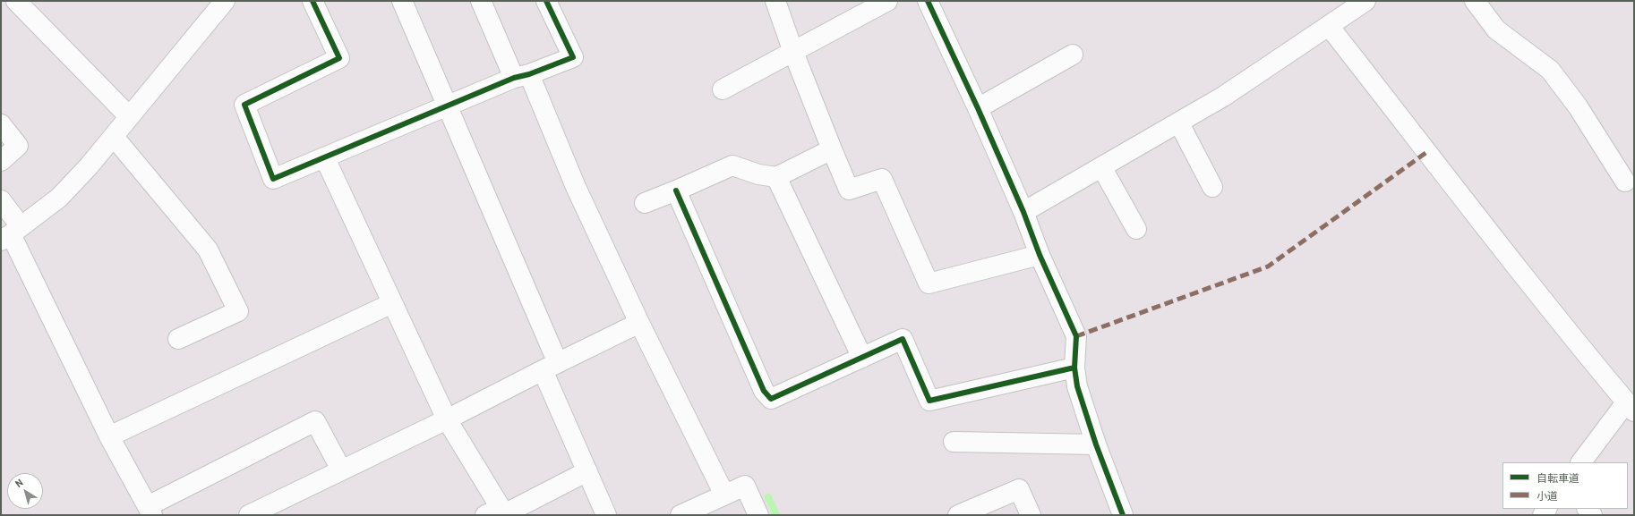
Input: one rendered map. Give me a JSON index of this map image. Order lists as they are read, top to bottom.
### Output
{
  "legend": ["自転車道", "小道"],
  "north": "top left"
}
